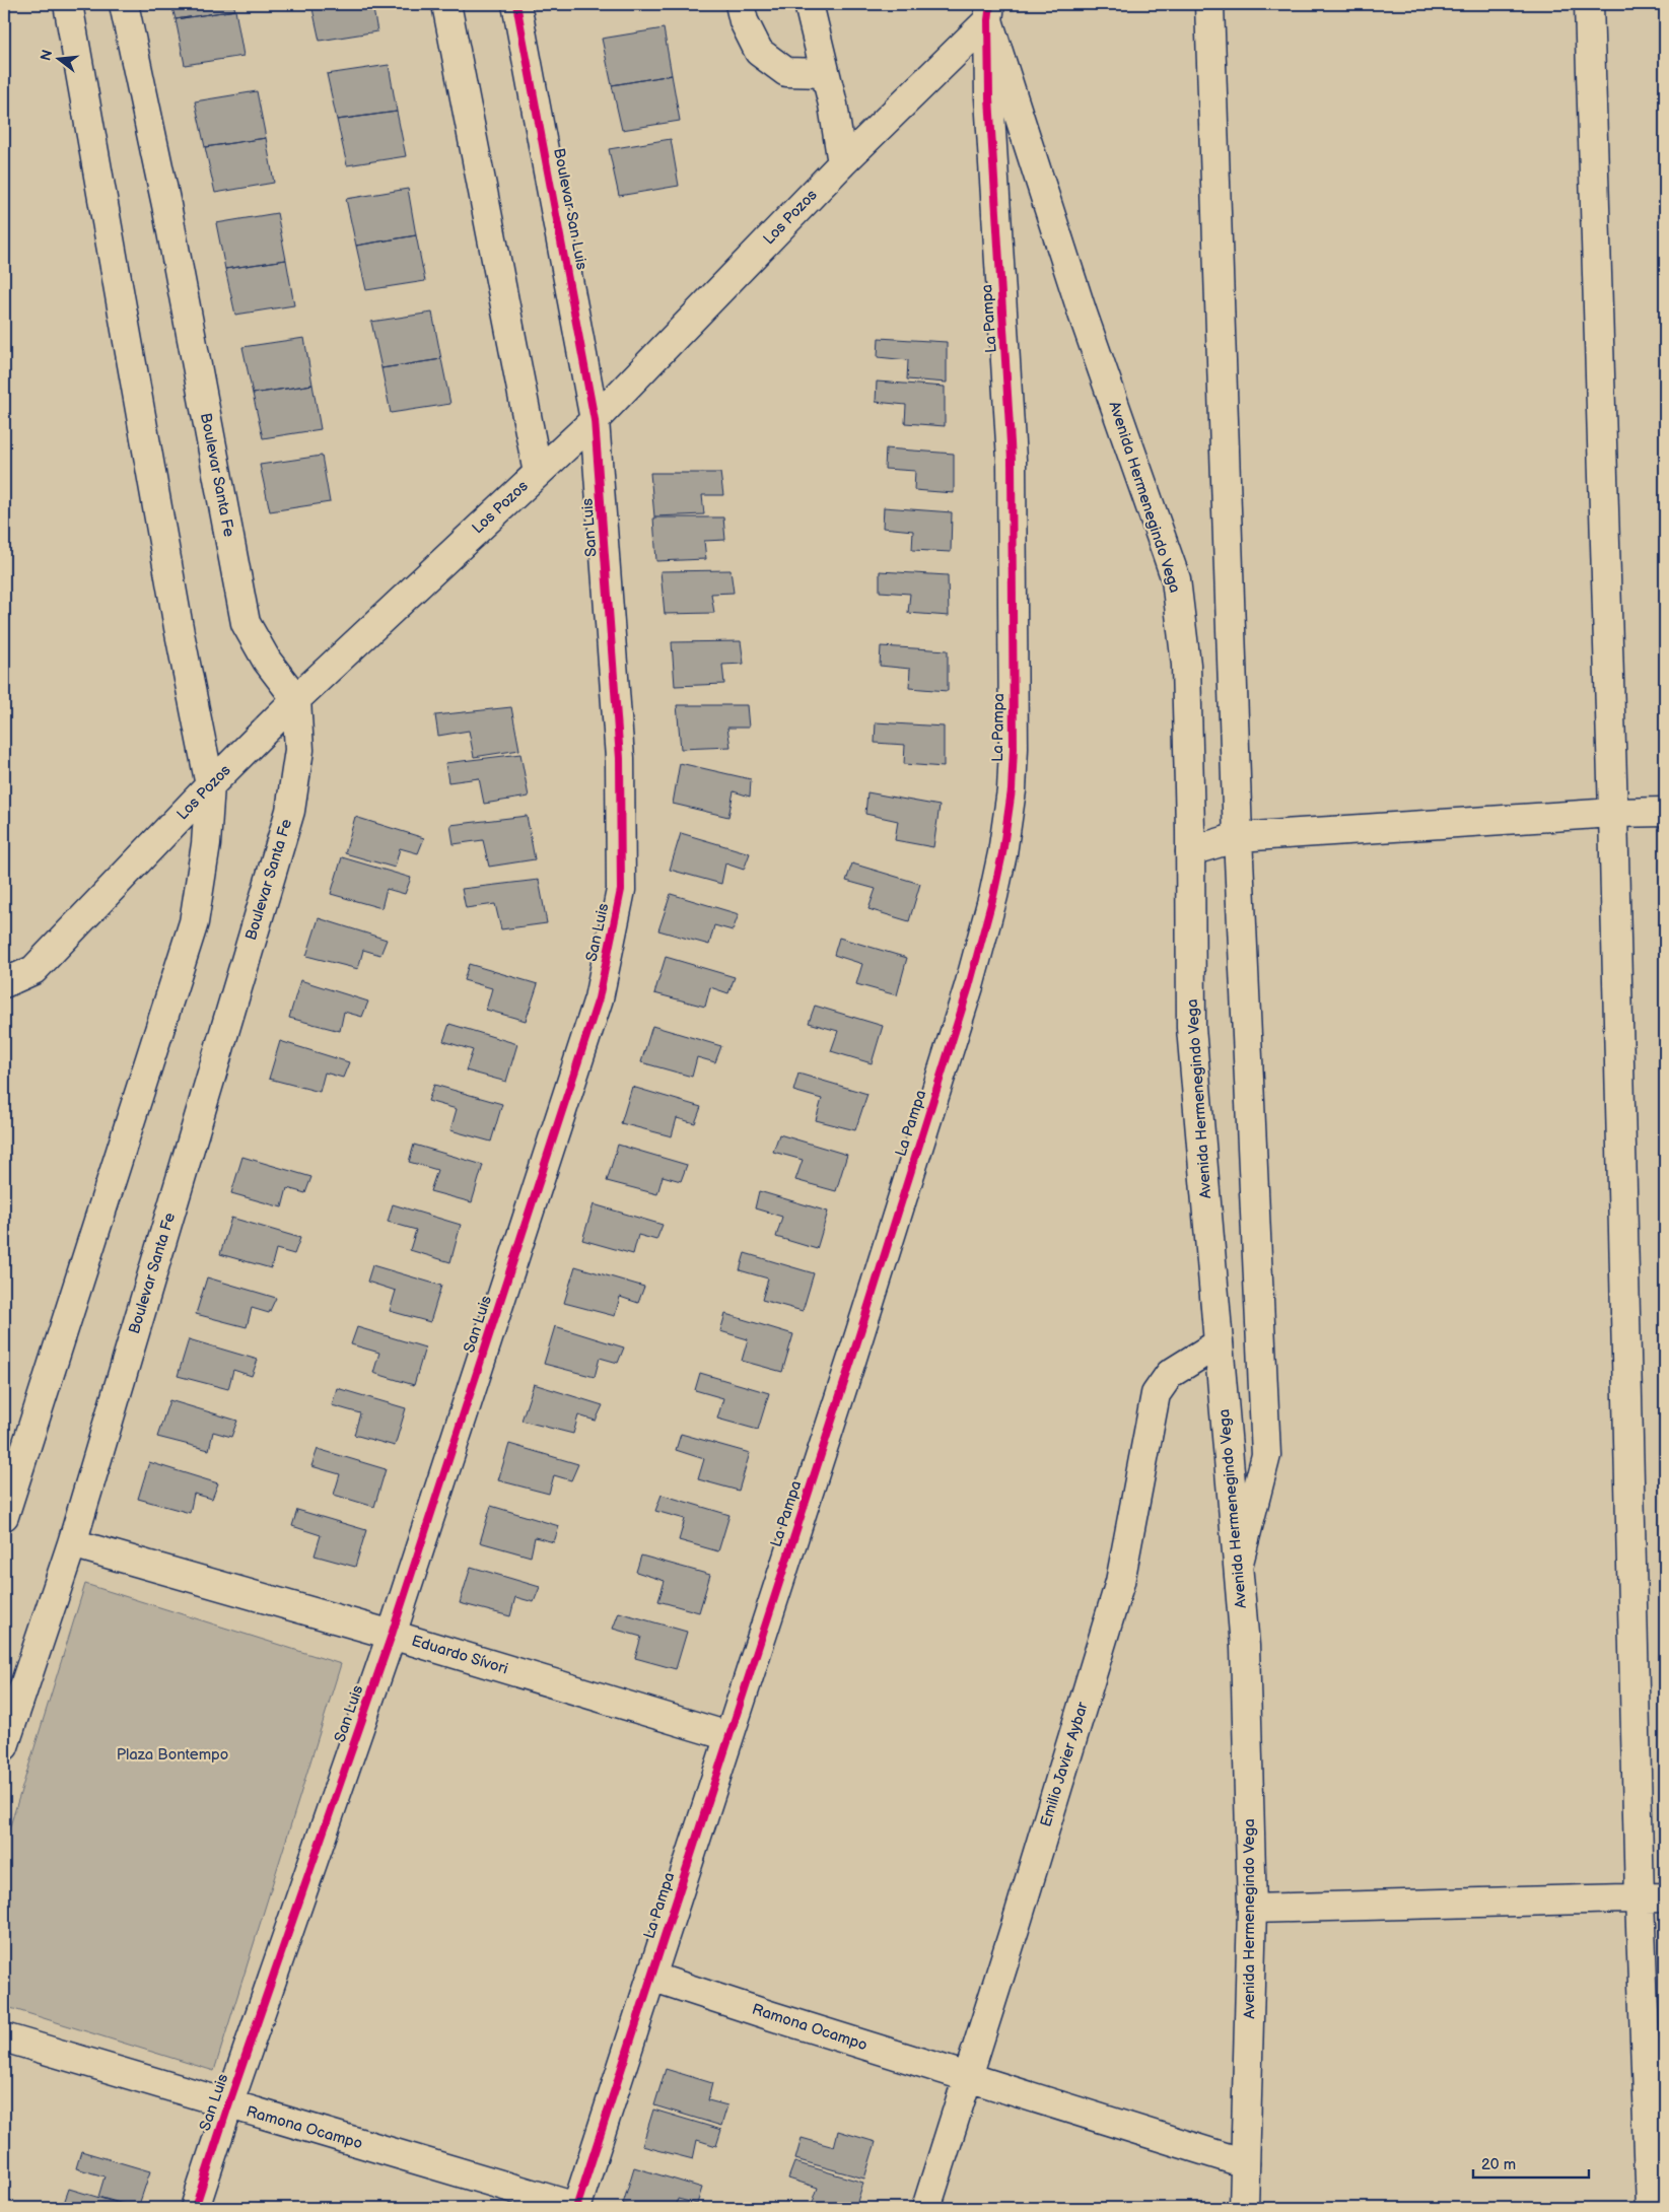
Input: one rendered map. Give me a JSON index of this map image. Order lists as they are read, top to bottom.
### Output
{
  "streets": {
    "street": [
      "Boulevar San Luis",
      "Los Pozos",
      "La Pampa",
      "Boulevar Santa Fe",
      "Avenida Hermenegindo Vega",
      "San Luis",
      "Eduardo Sívori",
      "Emilio Javier Aybar",
      "Ramona Ocampo"
    ]
  },
  "crossings": [
    ["Boulevar San Luis", "Los Pozos"],
    ["Boulevar San Luis", "San Luis"],
    ["Los Pozos", "La Pampa"],
    ["Los Pozos", "Boulevar Santa Fe"],
    ["Los Pozos", "Avenida Hermenegindo Vega"],
    ["Los Pozos", "San Luis"],
    ["La Pampa", "Avenida Hermenegindo Vega"],
    ["La Pampa", "Eduardo Sívori"],
    ["La Pampa", "Ramona Ocampo"],
    ["Boulevar Santa Fe", "Eduardo Sívori"],
    ["Avenida Hermenegindo Vega", "Emilio Javier Aybar"],
    ["Avenida Hermenegindo Vega", "Ramona Ocampo"],
    ["San Luis", "Eduardo Sívori"],
    ["San Luis", "Ramona Ocampo"],
    ["Emilio Javier Aybar", "Ramona Ocampo"]
  ],
  "parks": ["Plaza Bontempo"],
  "scale_bar": "20 m",
  "north": "left"
}
